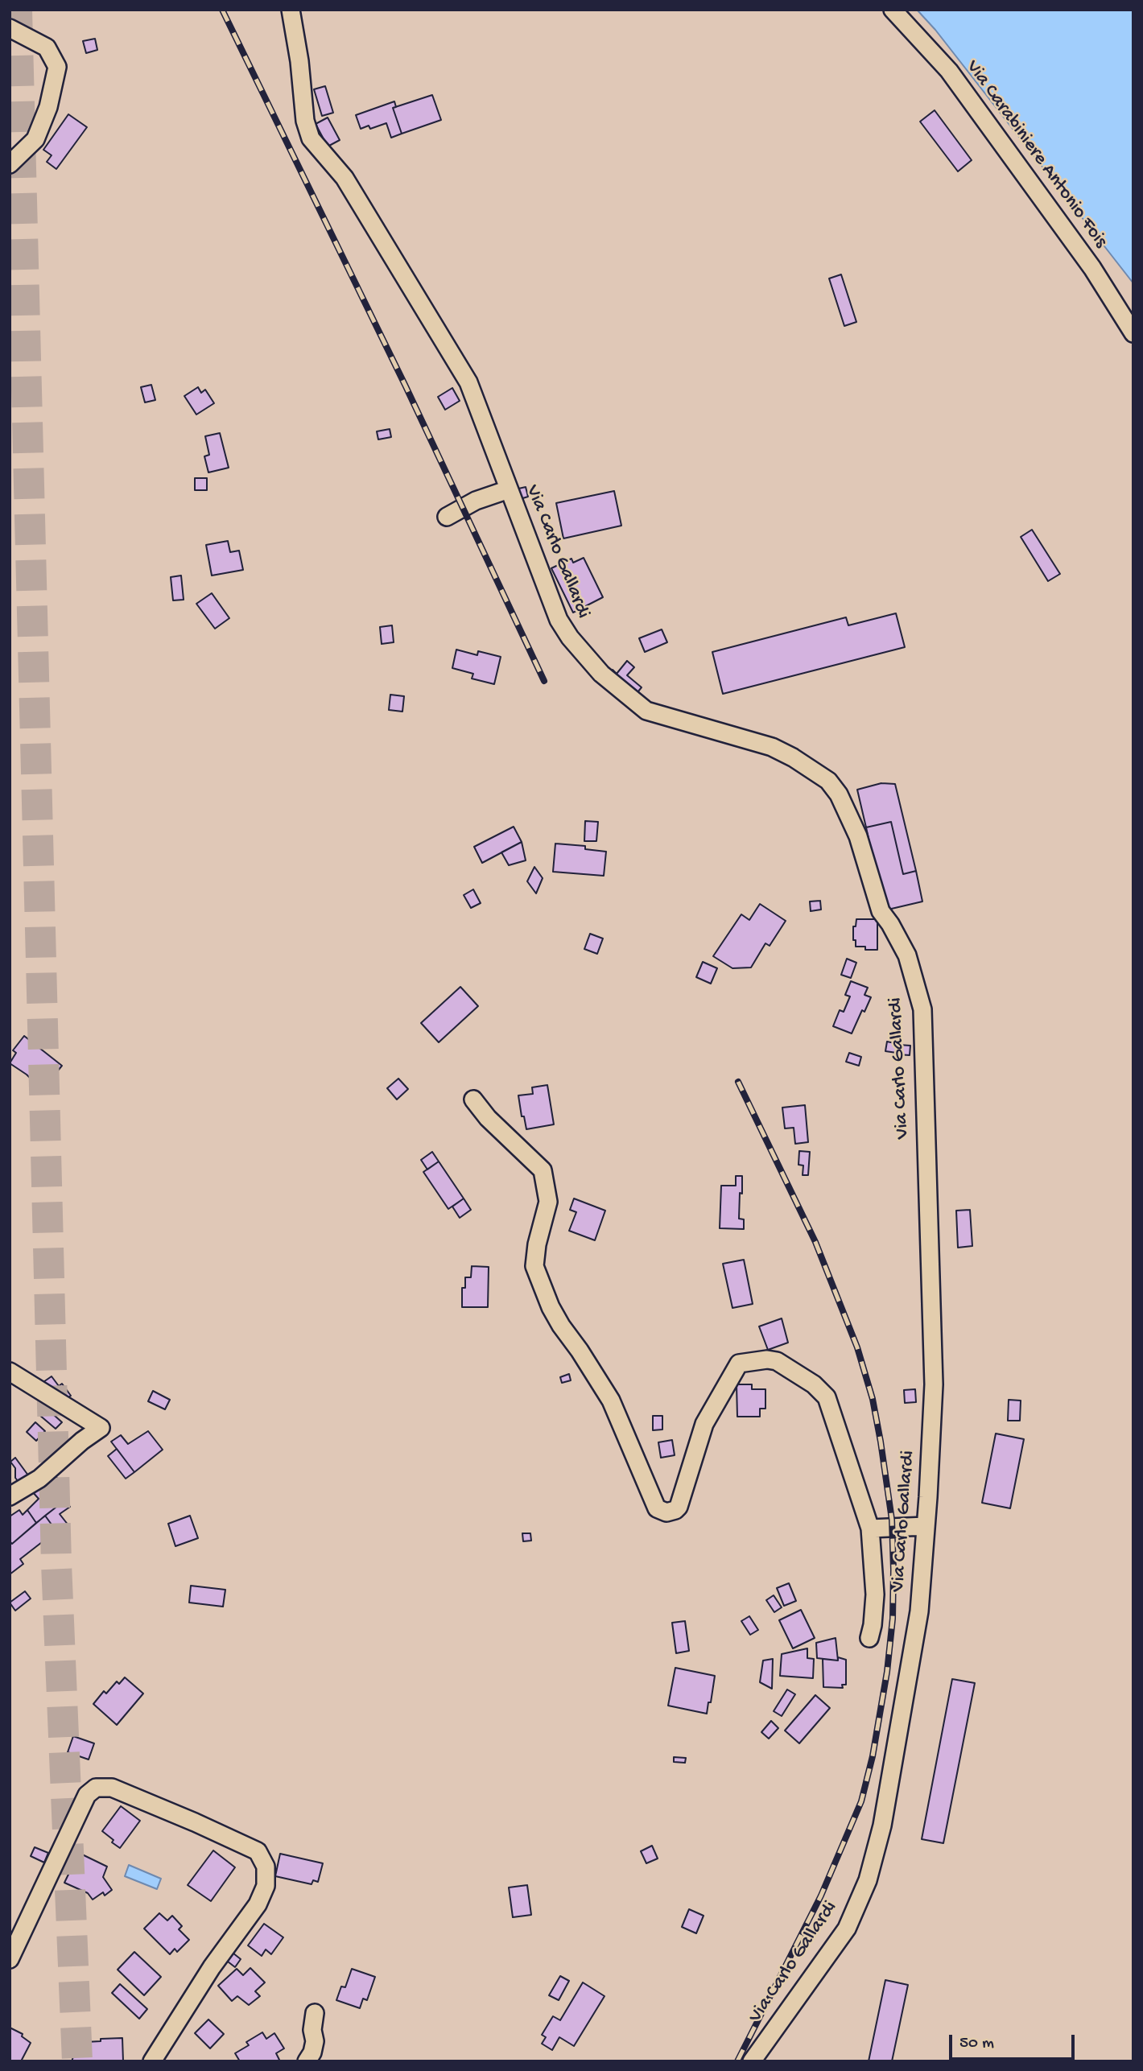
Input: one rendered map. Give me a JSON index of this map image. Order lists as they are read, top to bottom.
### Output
{
  "streets": {
    "street": ["Via Carabiniere Antonio Fois", "Via Carlo Gallardi"]
  },
  "scale_bar": "50 m"
}
